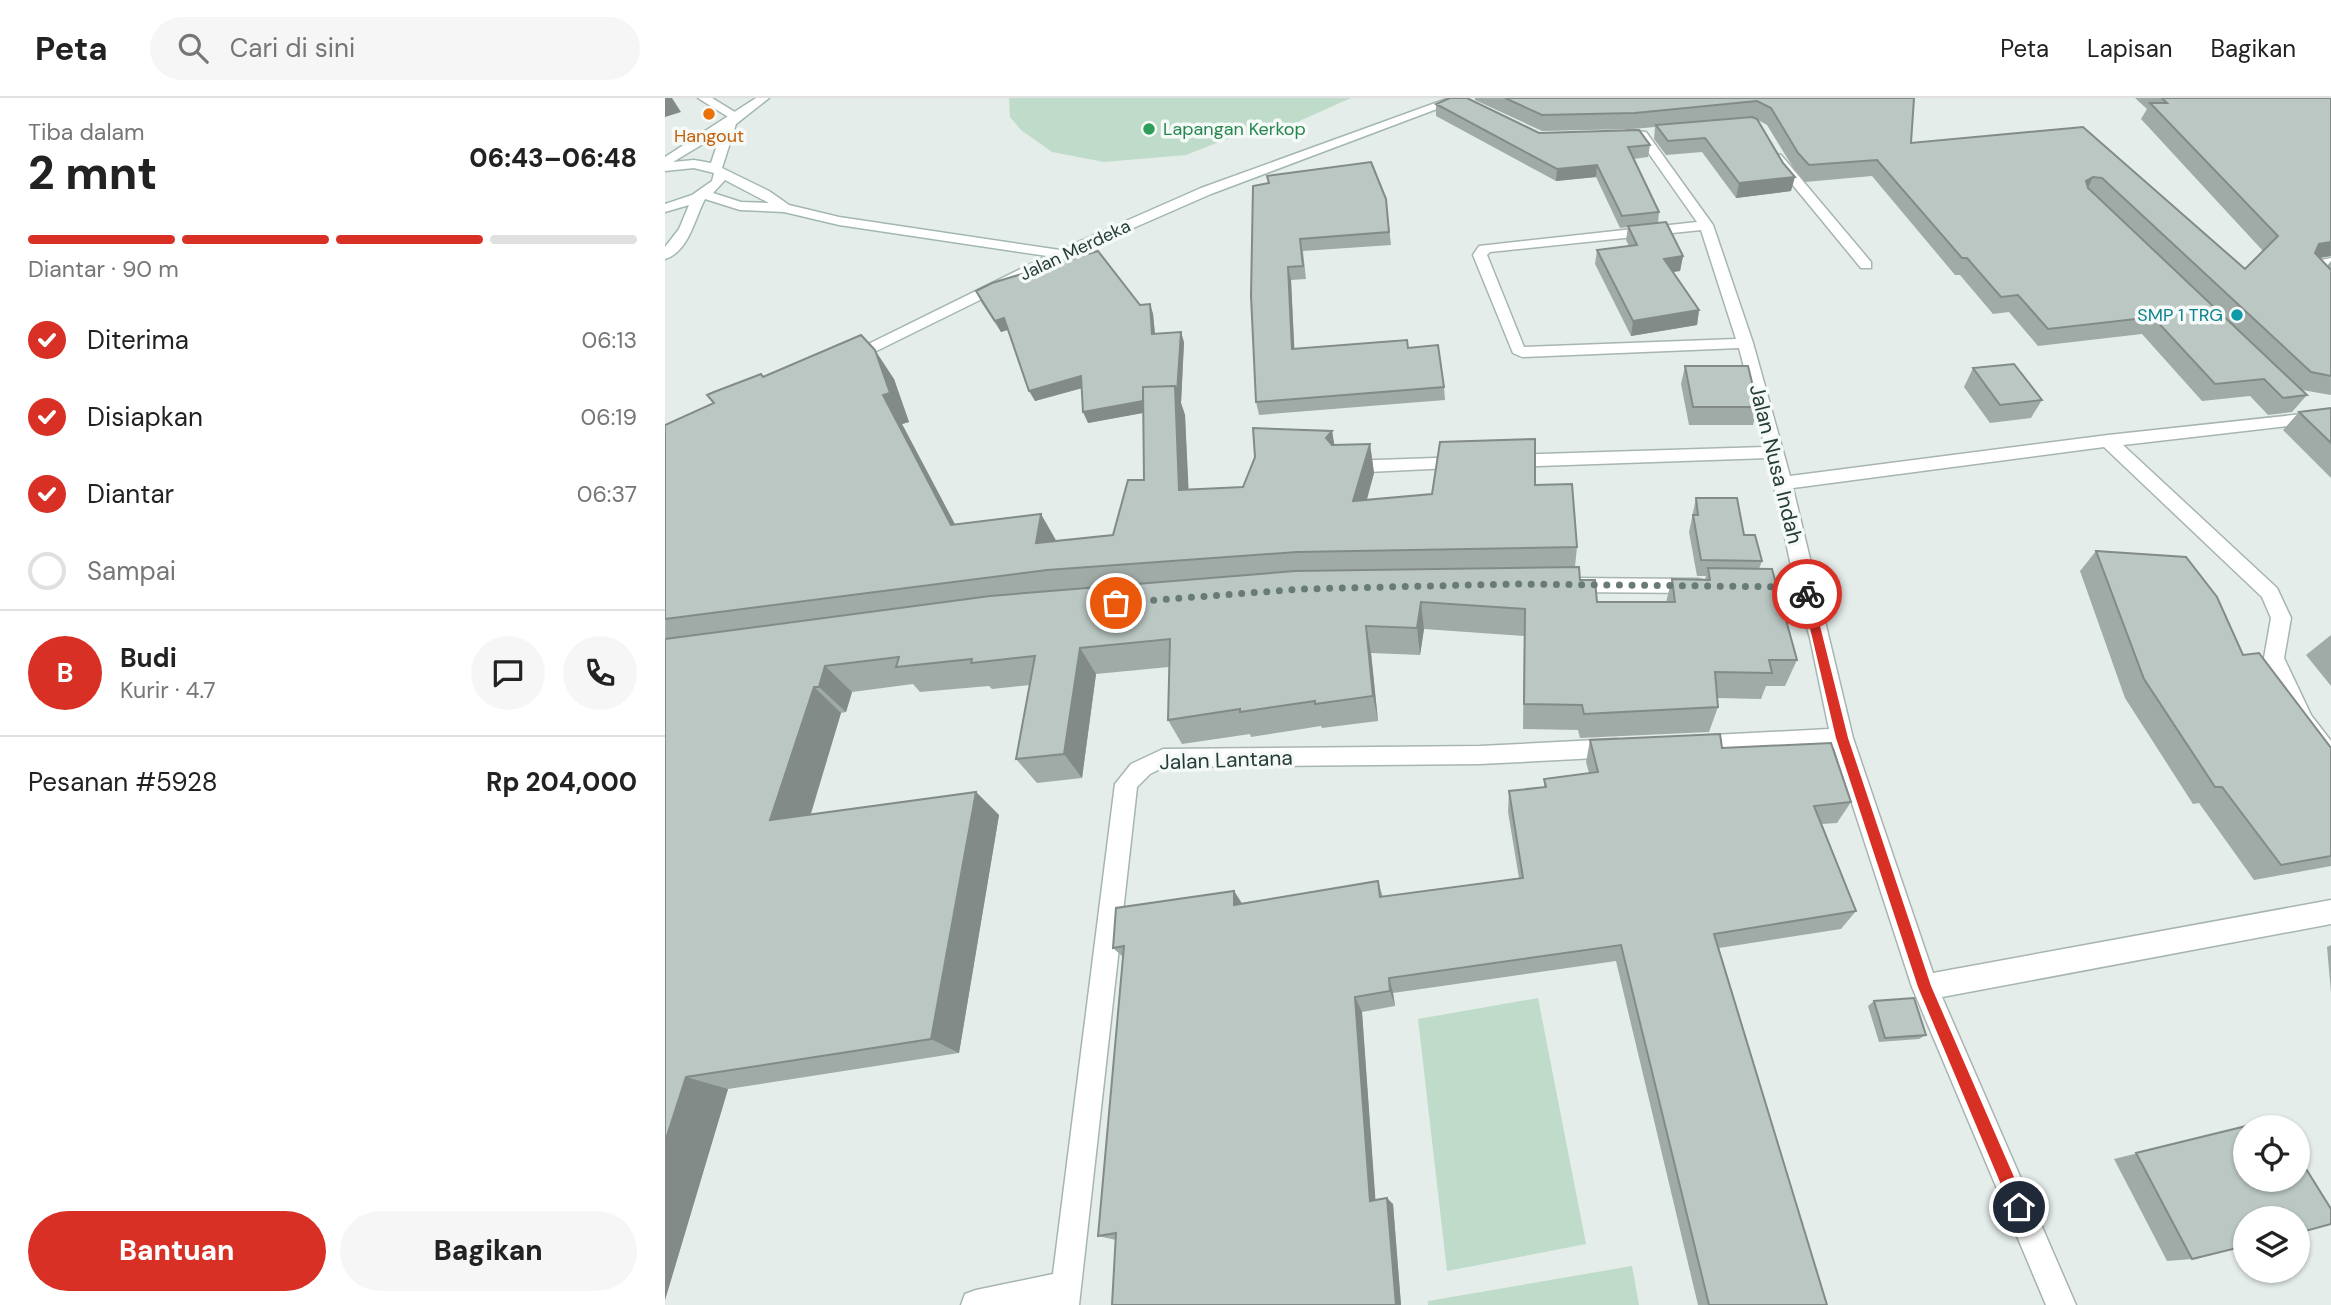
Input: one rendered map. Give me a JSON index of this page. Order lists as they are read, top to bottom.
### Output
{
  "streets": {
    "street": ["Jalan Merdeka", "Jalan Nusa Indah", "Jalan Lantana"]
  },
  "places": ["Hangout", "Lapangan Kerkop", "SMP 1 TRG"],
  "page": {
    "header": "Peta",
    "search": "Cari di sini",
    "nav": ["Peta", "Lapisan", "Bagikan"],
    "heading": ["2 mnt", "Tiba dalam", "06:43–06:48"],
    "panel": [
      "Budi",
      "Kurir · 4.7",
      "Pesanan #5928",
      "Rp 204,000"
    ],
    "bar": "Diantar · 90 m",
    "list": [
      ["Diterima", "06:13"],
      ["Disiapkan", "06:19"],
      ["Diantar", "06:37"],
      "Sampai"
    ],
    "round": "B",
    "buttons": ["Bantuan", "Bagikan"]
  }
}
